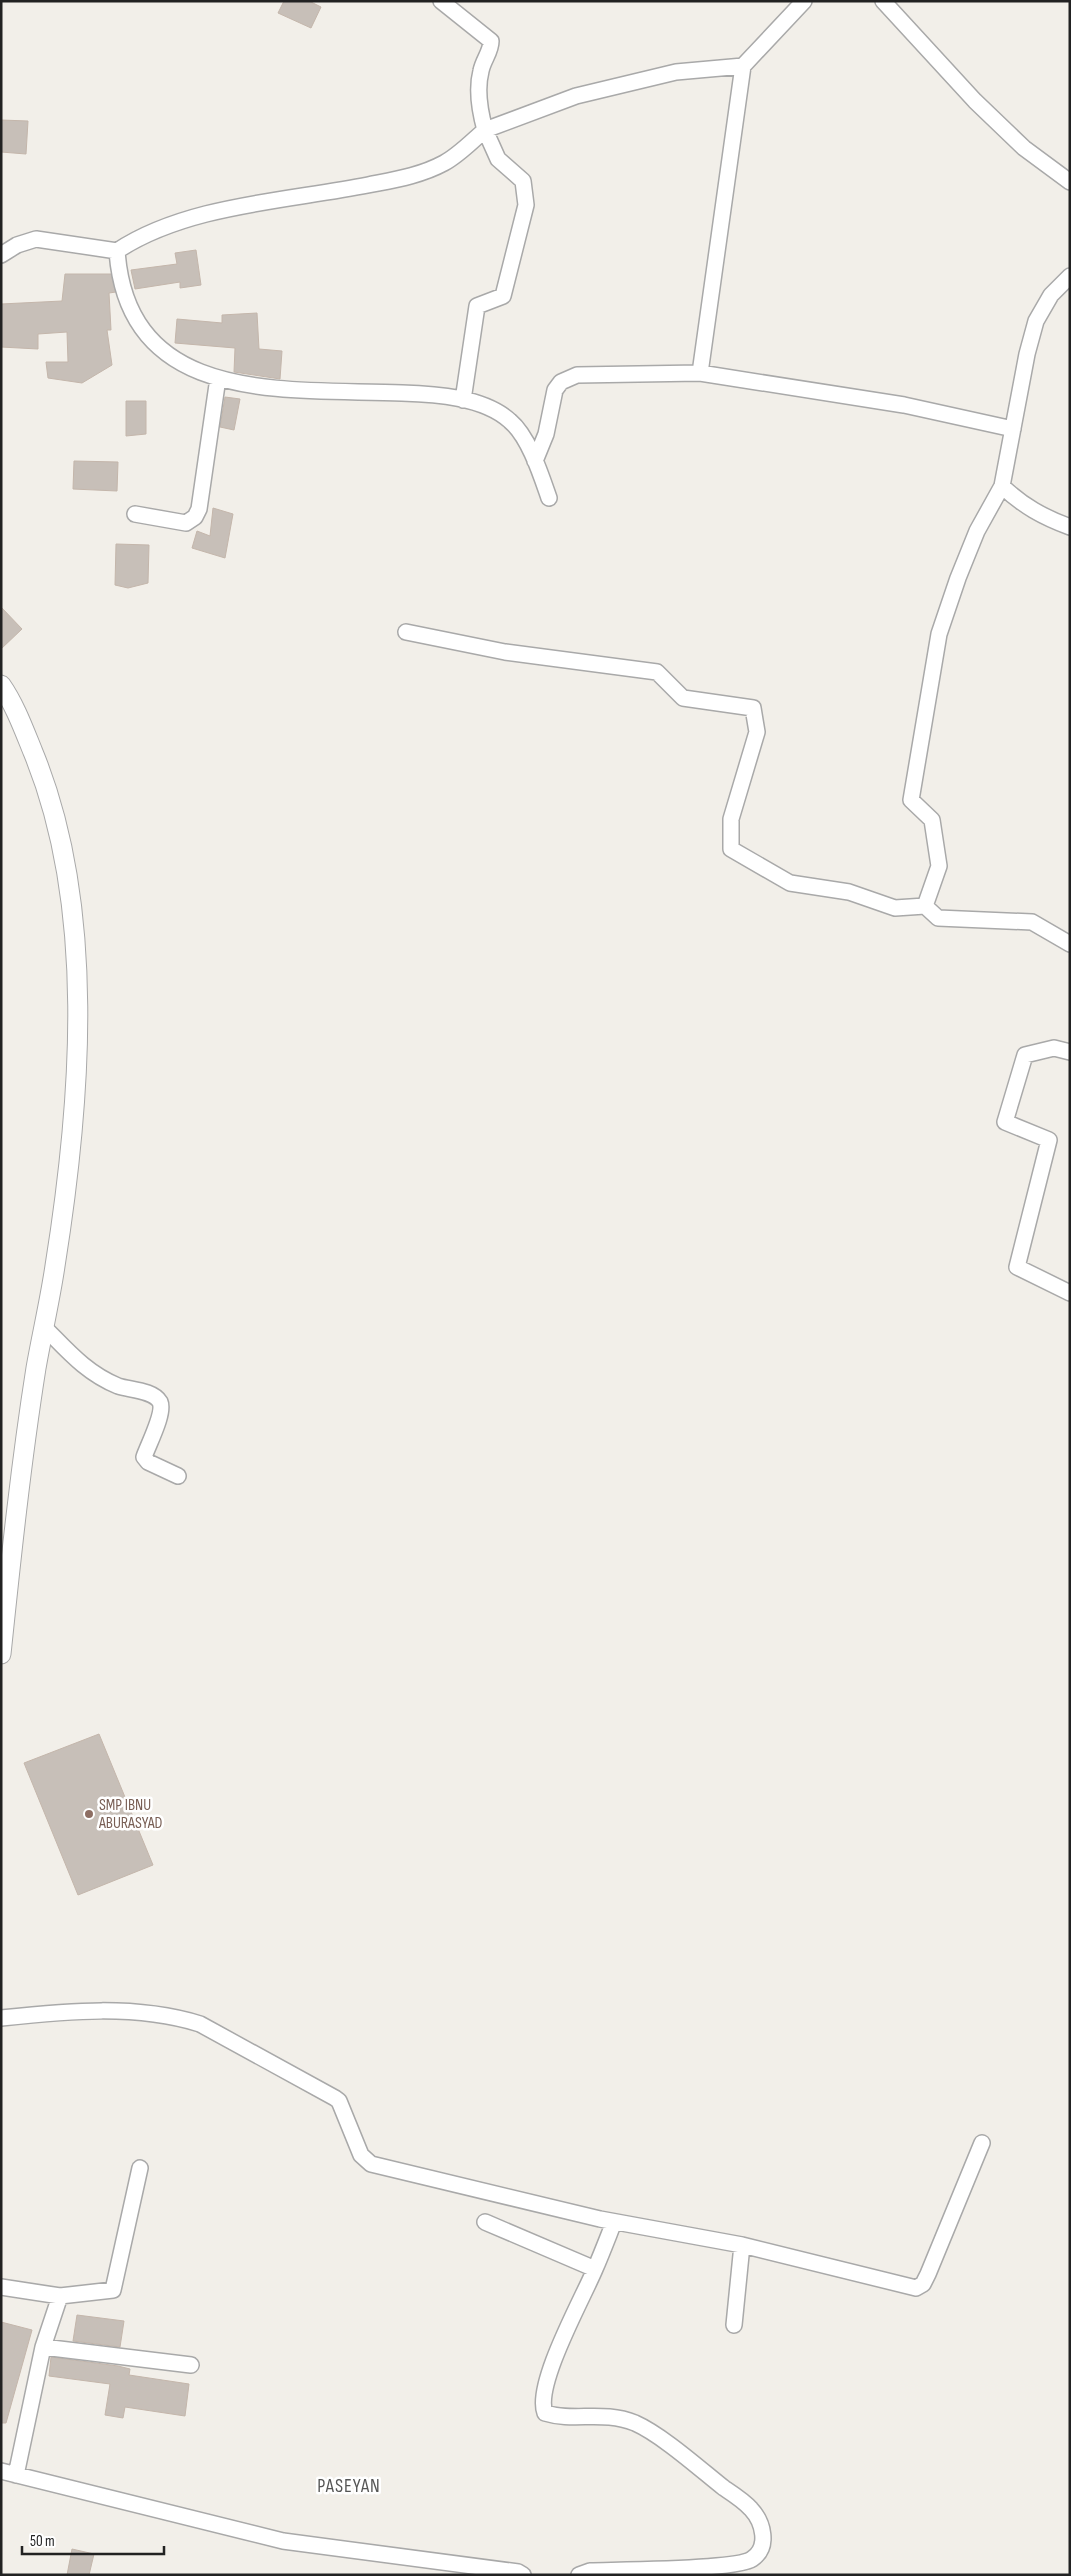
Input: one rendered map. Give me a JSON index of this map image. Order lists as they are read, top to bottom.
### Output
{
  "districts": ["PASEYAN"],
  "places": ["SMP IBNU ABURASYAD"],
  "scale_bar": "50 m"
}
